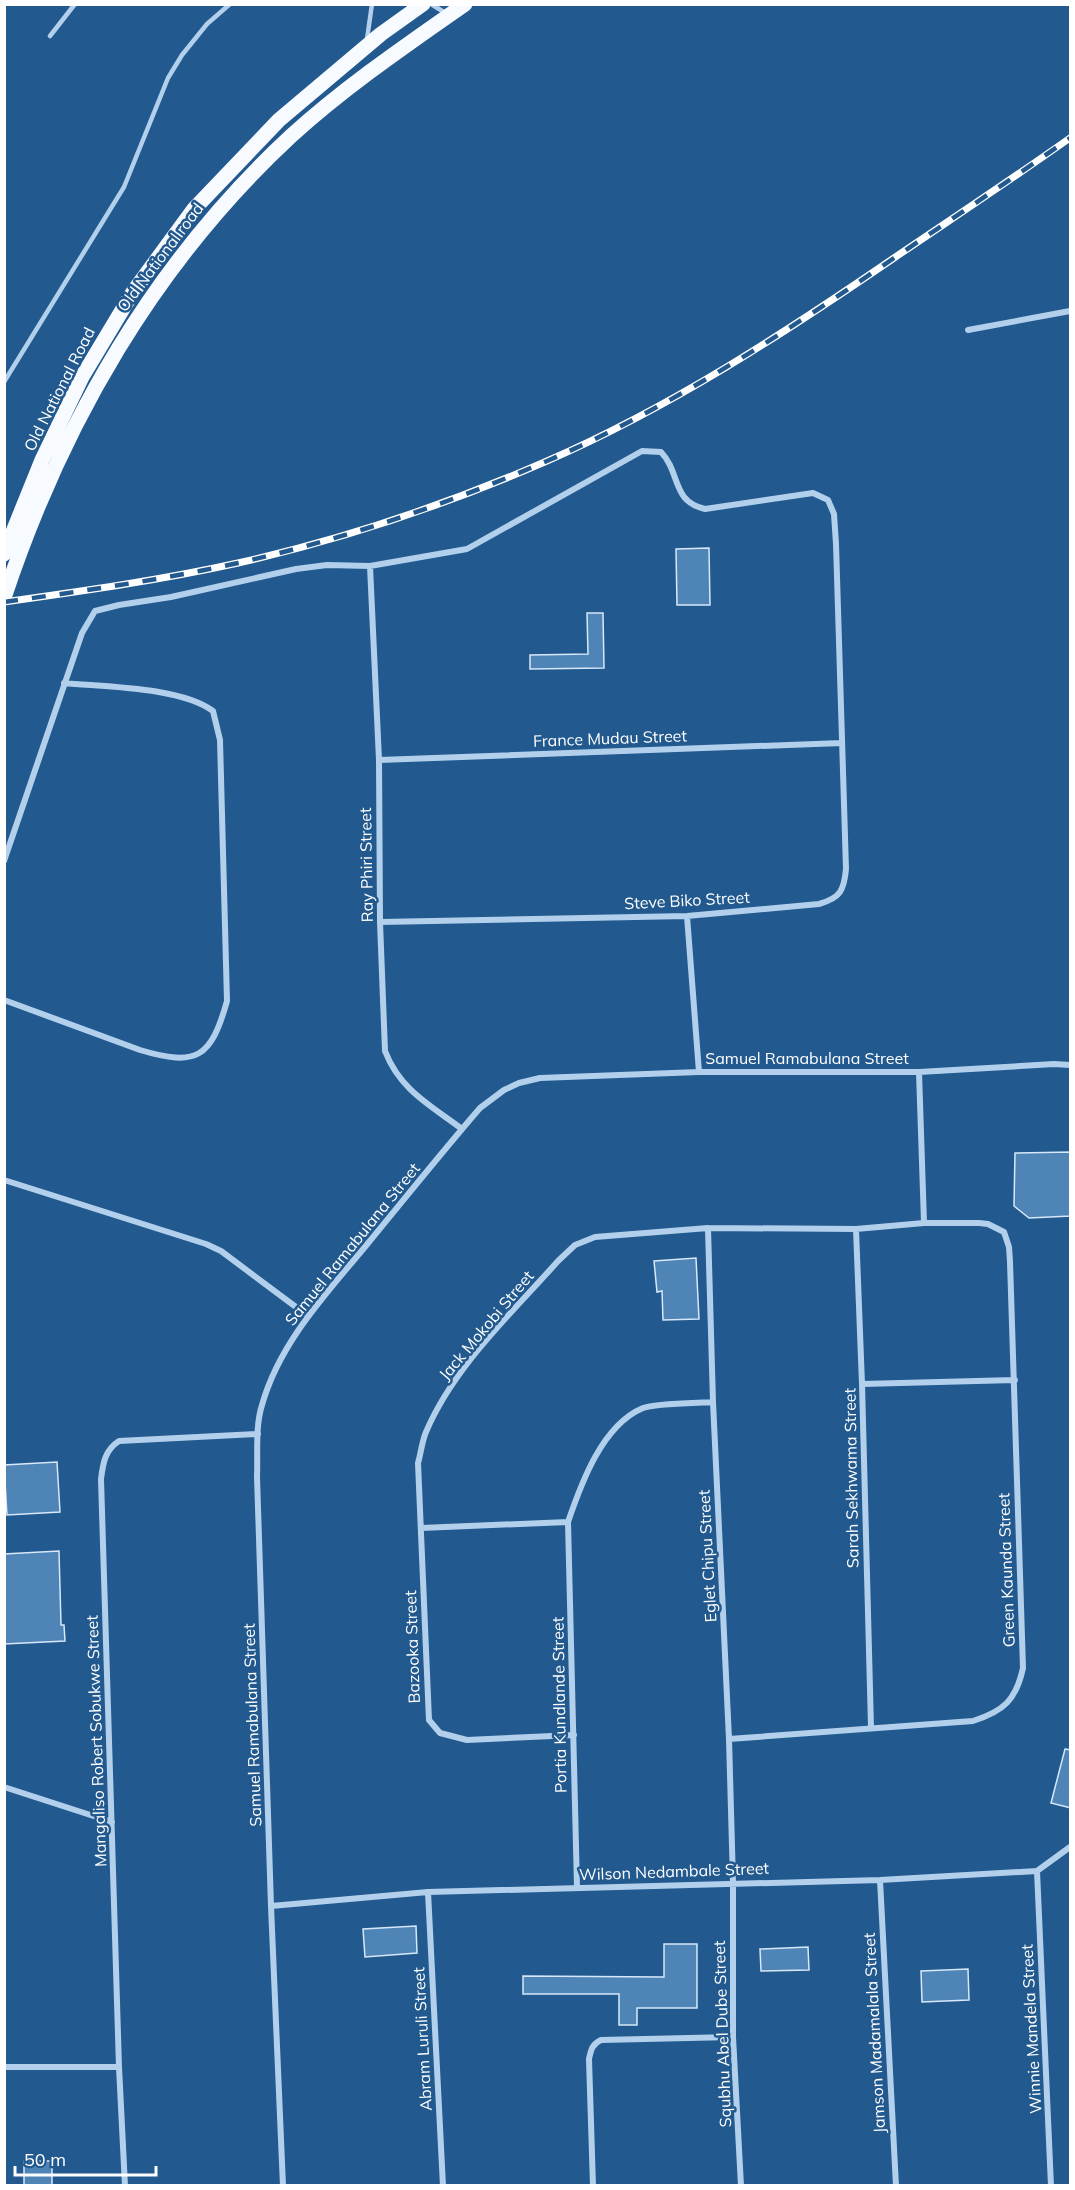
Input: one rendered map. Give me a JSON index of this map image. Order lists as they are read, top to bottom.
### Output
{
  "streets": {
    "main road": ["Old National road", "Old National Road"],
    "street": [
      "France Mudau Street",
      "Ray Phiri Street",
      "Steve Biko Street",
      "Samuel Ramabulana Street",
      "Jack Mokobi Street",
      "Sarah Sekhwama Street",
      "Eglet Chipu Street",
      "Green Kaunda Street",
      "Bazooka Street",
      "Portia Kundlande Street",
      "Mangaliso Robert Sobukwe Street",
      "Wilson Nedambale Street",
      "Winnie Mandela Street",
      "Jamson Madamalala Street",
      "Squbhu Abel Dube Street",
      "Abram Luruli Street"
    ]
  },
  "crossings": [
    ["France Mudau Street", "Ray Phiri Street"],
    ["France Mudau Street", "Steve Biko Street"],
    ["Ray Phiri Street", "Steve Biko Street"],
    ["Ray Phiri Street", "Samuel Ramabulana Street"],
    ["Samuel Ramabulana Street", "Mangaliso Robert Sobukwe Street"],
    ["Samuel Ramabulana Street", "Wilson Nedambale Street"],
    ["Jack Mokobi Street", "Sarah Sekhwama Street"],
    ["Jack Mokobi Street", "Eglet Chipu Street"],
    ["Jack Mokobi Street", "Green Kaunda Street"],
    ["Jack Mokobi Street", "Bazooka Street"],
    ["Sarah Sekhwama Street", "Green Kaunda Street"],
    ["Eglet Chipu Street", "Green Kaunda Street"],
    ["Eglet Chipu Street", "Wilson Nedambale Street"],
    ["Eglet Chipu Street", "Squbhu Abel Dube Street"],
    ["Bazooka Street", "Portia Kundlande Street"],
    ["Portia Kundlande Street", "Wilson Nedambale Street"],
    ["Wilson Nedambale Street", "Winnie Mandela Street"],
    ["Wilson Nedambale Street", "Jamson Madamalala Street"],
    ["Wilson Nedambale Street", "Squbhu Abel Dube Street"],
    ["Wilson Nedambale Street", "Abram Luruli Street"]
  ],
  "scale_bar": "50 m"
}
